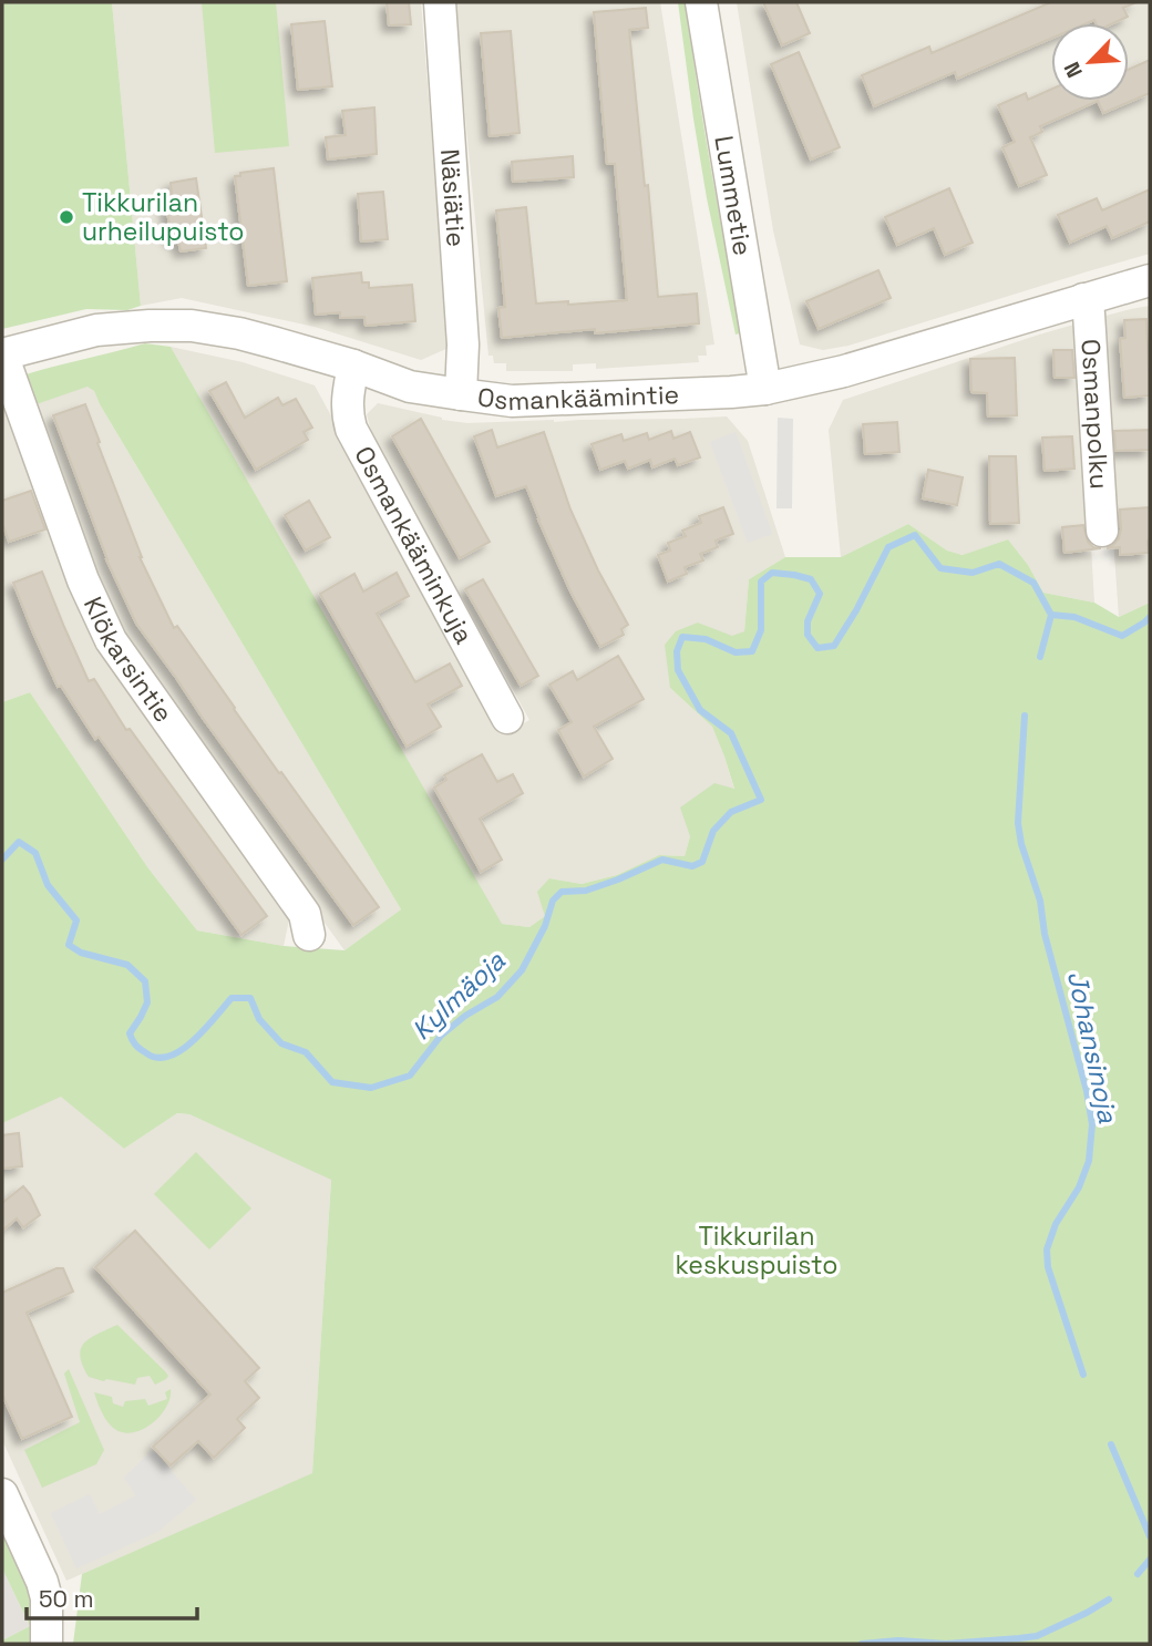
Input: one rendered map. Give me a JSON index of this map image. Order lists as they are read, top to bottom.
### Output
{
  "streets": {
    "street": [
      "Lummetie",
      "Näsiätie",
      "Osmankäämintie",
      "Osmanpolku",
      "Osmankääminkuja",
      "Klökarsintie"
    ]
  },
  "crossings": [
    ["Lummetie", "Osmankäämintie"],
    ["Näsiätie", "Osmankäämintie"],
    ["Osmankäämintie", "Osmanpolku"],
    ["Osmankäämintie", "Osmankääminkuja"],
    ["Osmankäämintie", "Klökarsintie"]
  ],
  "water": ["Kylmäoja", "Johansinoja"],
  "parks": ["Tikkurilan keskuspuisto"],
  "places": ["Tikkurilan urheilupuisto"],
  "scale_bar": "50 m",
  "north": "bottom left"
}
